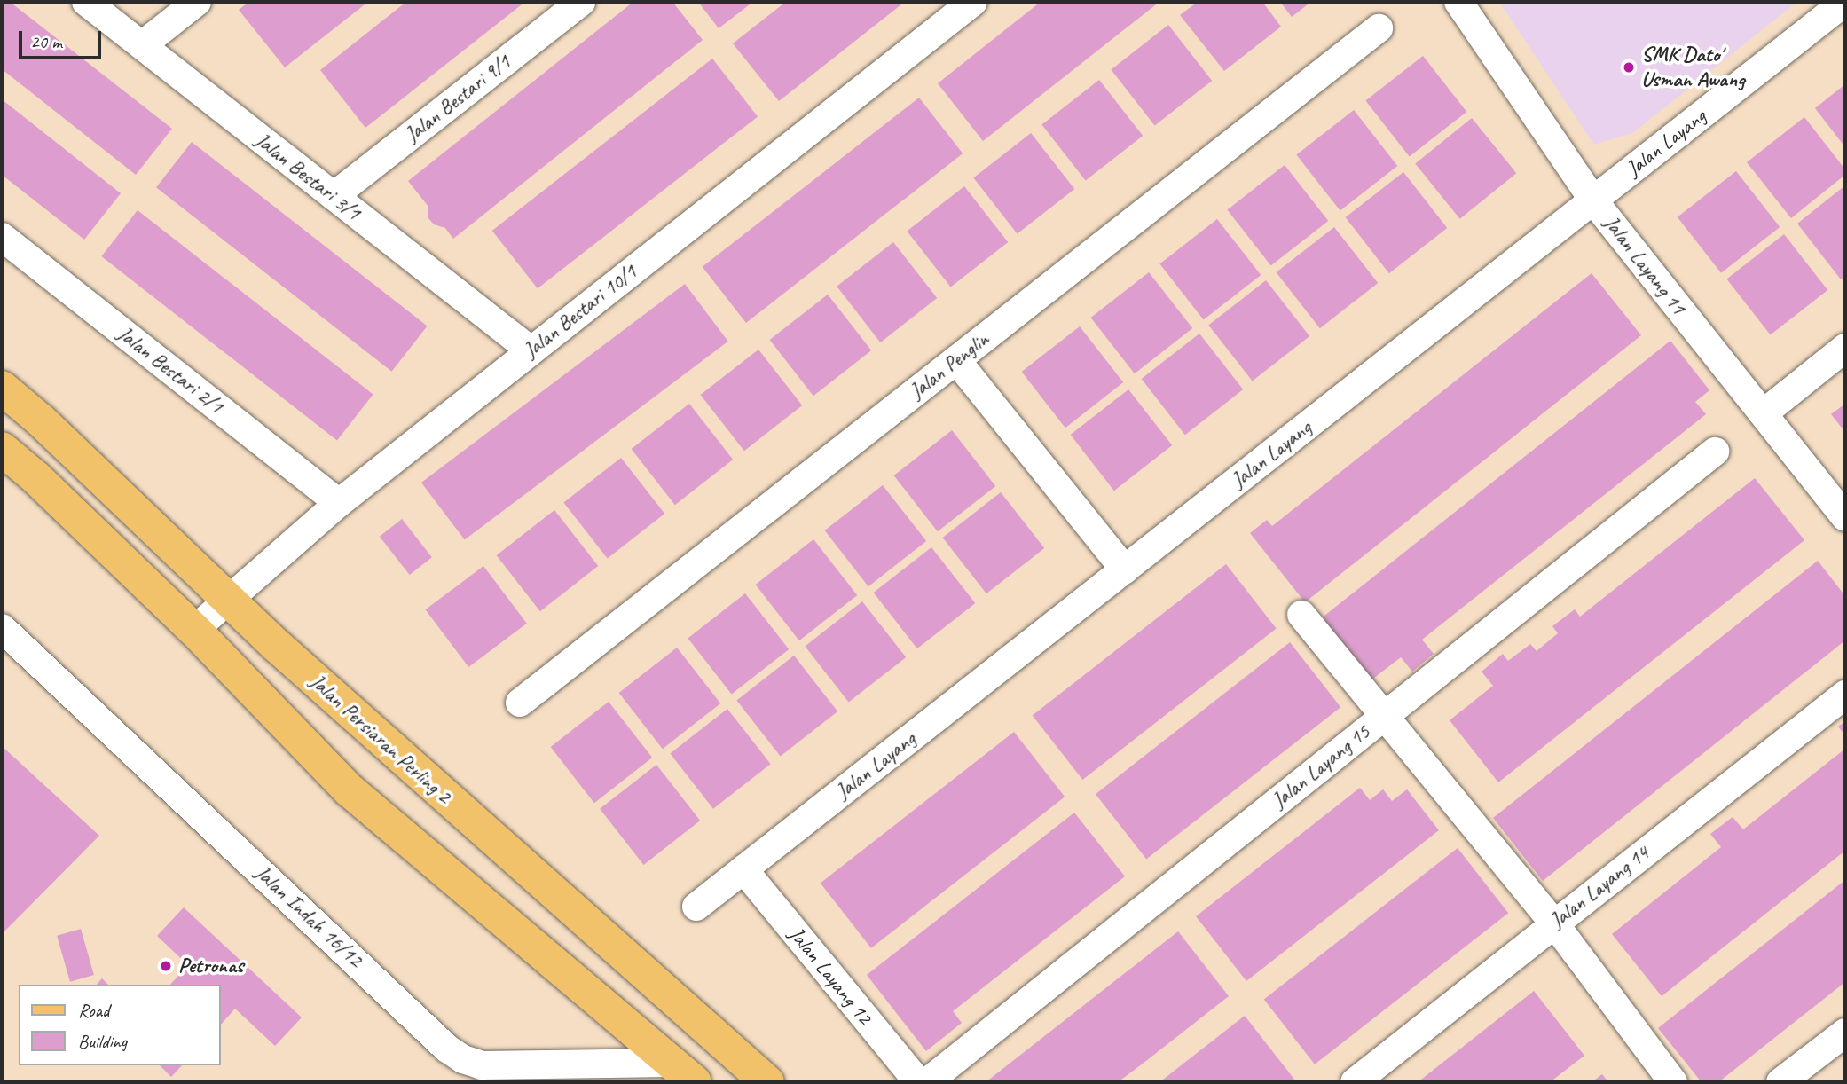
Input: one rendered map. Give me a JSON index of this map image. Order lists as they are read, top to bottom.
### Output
{
  "streets": {
    "main road": ["Jalan Persiaran Perling 2"],
    "street": [
      "Jalan Bestari 9/1",
      "Jalan Layang",
      "Jalan Bestari 3/1",
      "Jalan Layang 11",
      "Jalan Bestari 10/1",
      "Jalan Penglin",
      "Jalan Bestari 2/1",
      "Jalan Layang 15",
      "Jalan Layang 14",
      "Jalan Indah 16/12",
      "Jalan Layang 12"
    ]
  },
  "crossings": [
    ["Jalan Bestari 9/1", "Jalan Bestari 3/1"],
    ["Jalan Layang", "Jalan Layang 11"],
    ["Jalan Layang", "Jalan Layang 12"],
    ["Jalan Bestari 3/1", "Jalan Bestari 10/1"],
    ["Jalan Bestari 10/1", "Jalan Bestari 2/1"],
    ["Jalan Bestari 10/1", "Jalan Persiaran Perling 2"]
  ],
  "places": ["SMK Dato' Usman Awang", "Petronas"],
  "legend": ["Road", "Building"],
  "scale_bar": "20 m"
}
